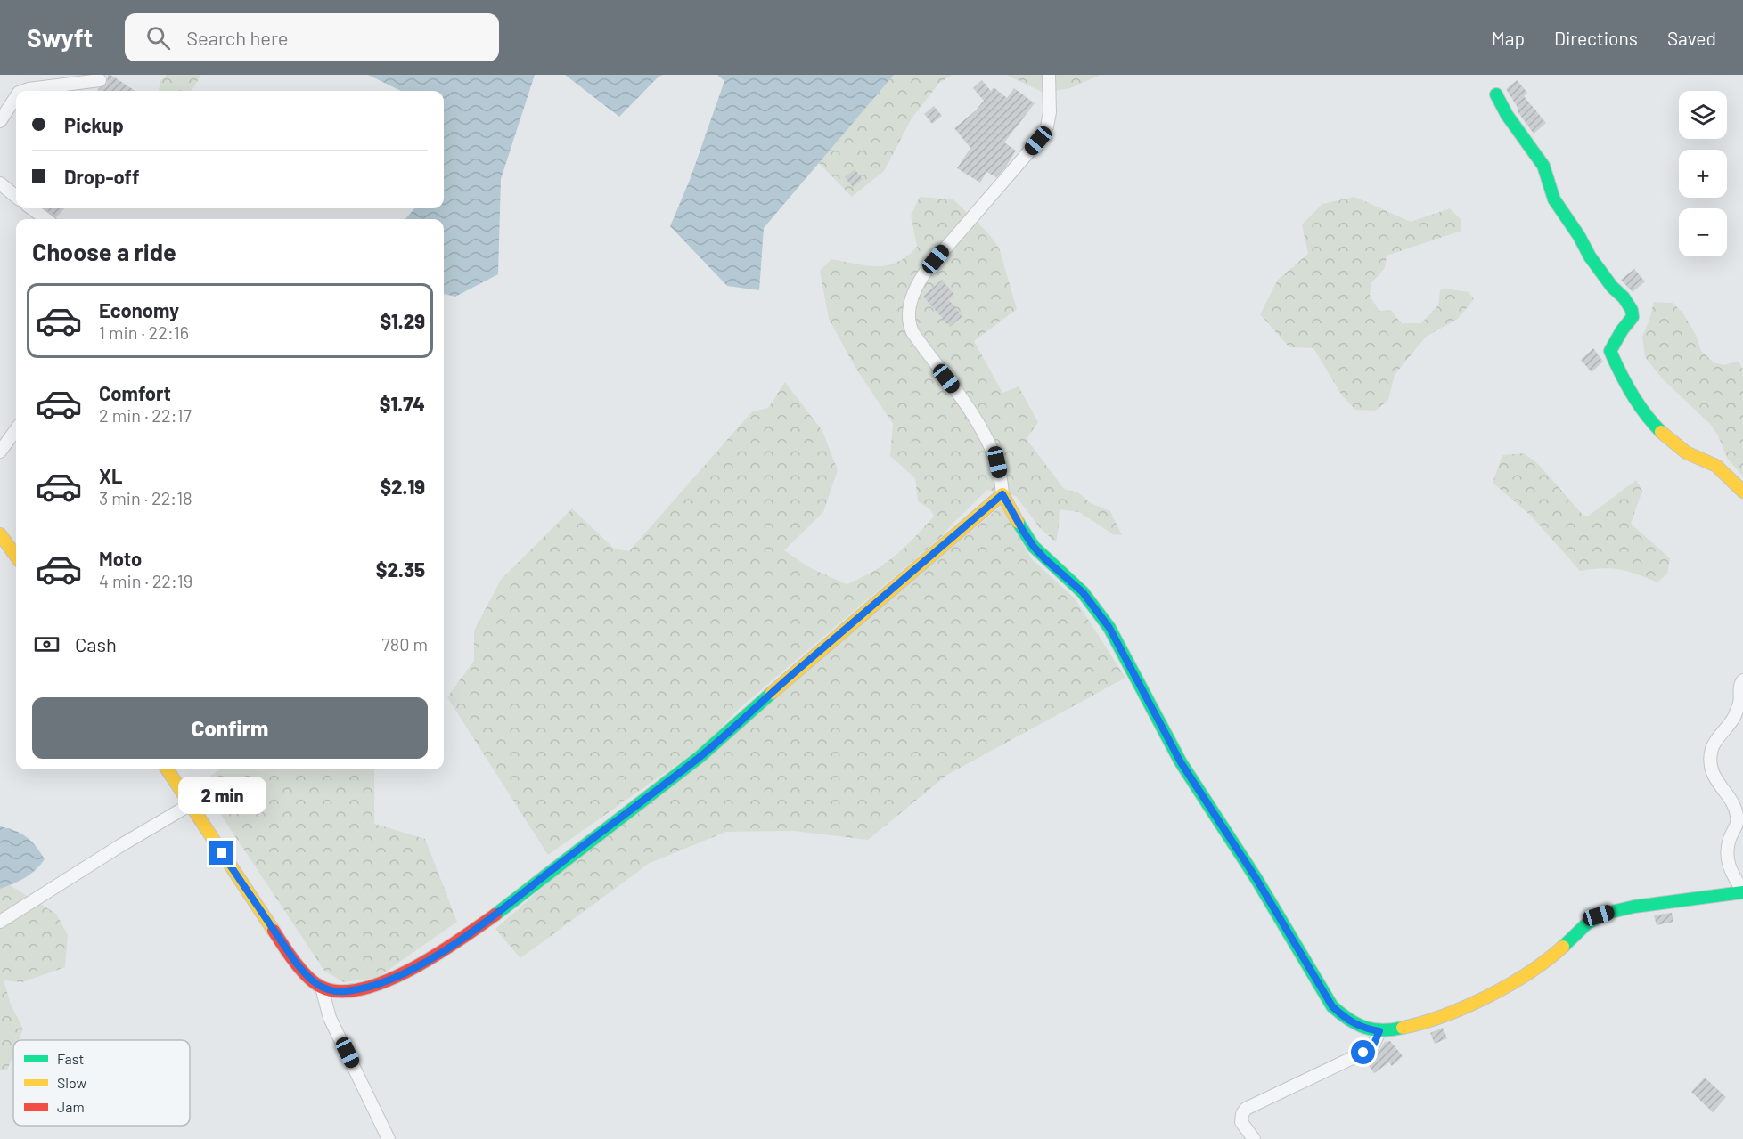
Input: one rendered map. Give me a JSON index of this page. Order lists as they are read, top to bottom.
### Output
{
  "legend": ["Fast", "Slow", "Jam"],
  "page": {
    "header": "Swyft",
    "search": "Search here",
    "nav": ["Map", "Directions", "Saved"],
    "map_buttons": ["+", "−"],
    "banner": ["Pickup", "Drop-off"],
    "heading": "Choose a ride",
    "list": [
      {
        "name": "Economy",
        "note": "1 min · 22:16",
        "value": "$1.29"
      },
      {
        "name": "Comfort",
        "note": "2 min · 22:17",
        "value": "$1.74"
      },
      {
        "name": "XL",
        "note": "3 min · 22:18",
        "value": "$2.19"
      },
      {
        "name": "Moto",
        "note": "4 min · 22:19",
        "value": "$2.35"
      }
    ],
    "pay": ["Cash", "780 m"],
    "buttons": "Confirm",
    "bubble": "2 min"
  }
}
